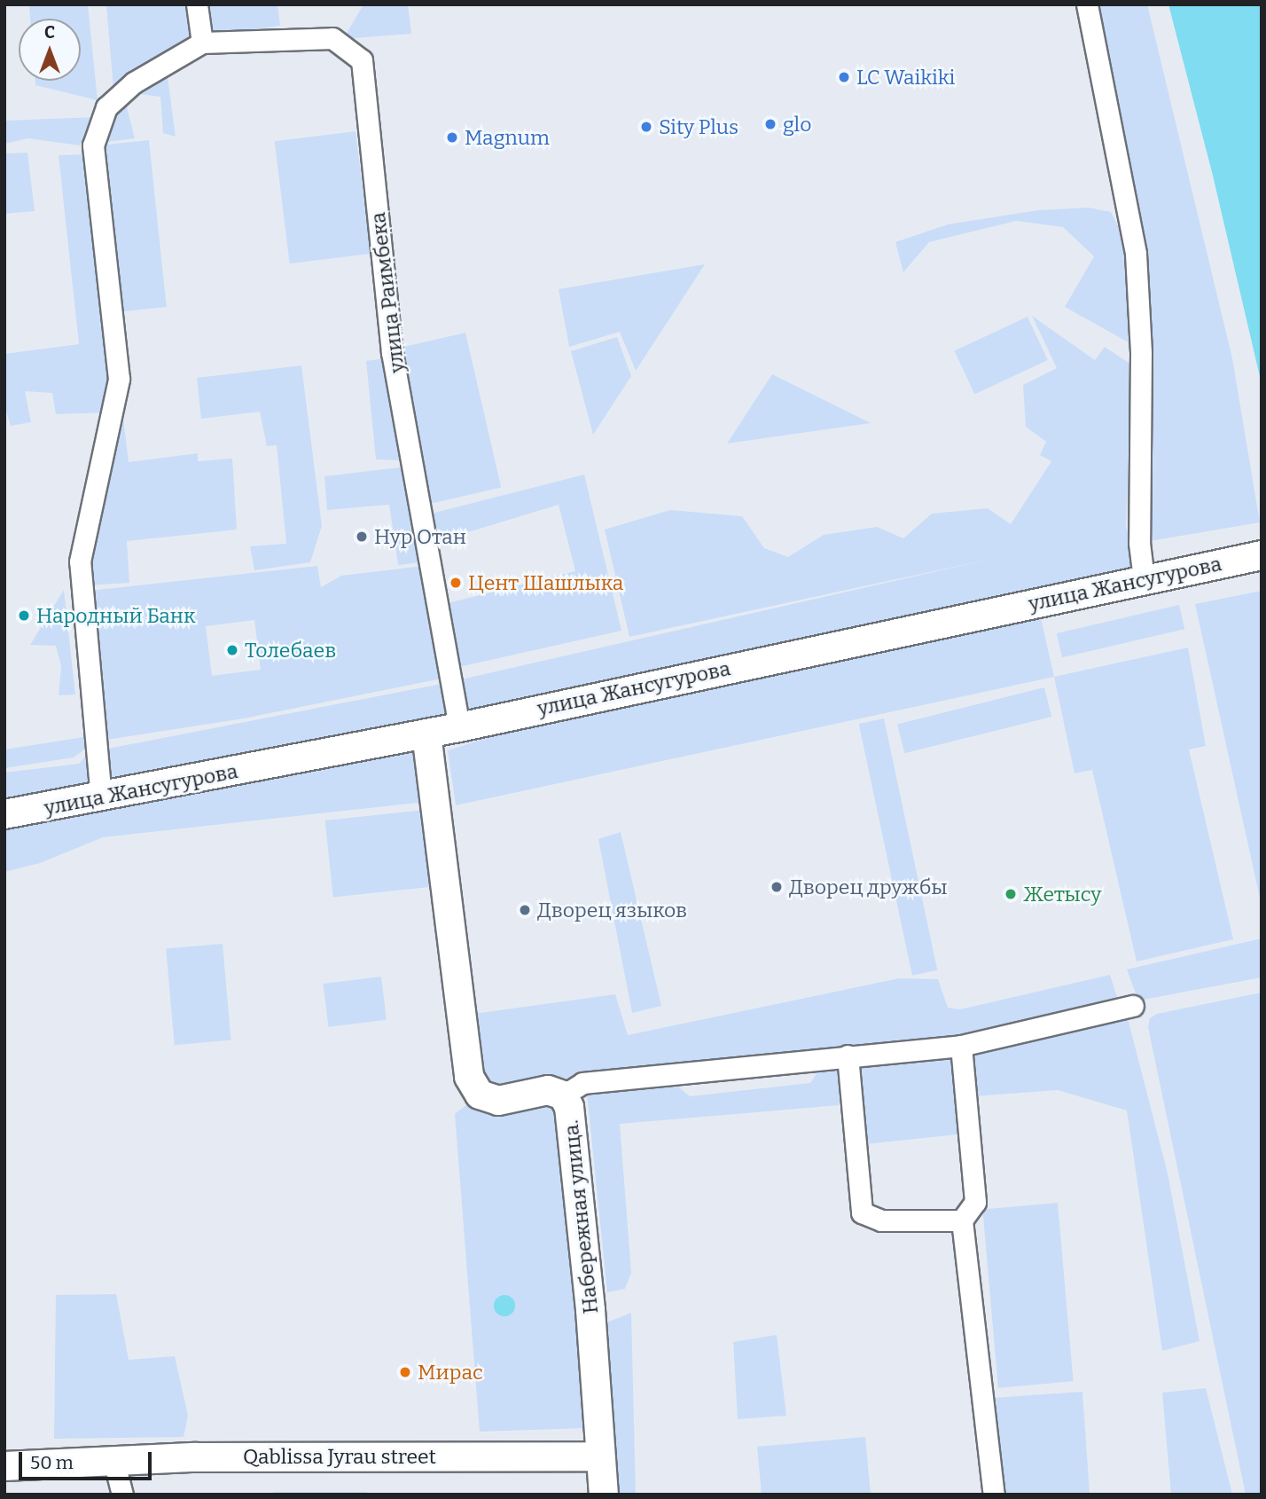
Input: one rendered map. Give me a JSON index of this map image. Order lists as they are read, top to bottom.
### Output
{
  "streets": {
    "street": [
      "улица Раимбека",
      "улица Жансугурова",
      "Набережная улица.",
      "Qablissa Jyrau street"
    ]
  },
  "crossings": [
    ["улица Раимбека", "улица Жансугурова"],
    ["улица Жансугурова", "Набережная улица."],
    ["Набережная улица.", "Qablissa Jyrau street"]
  ],
  "places": [
    "LC Waikiki",
    "glo",
    "Sity Plus",
    "Magnum",
    "Нур Отан",
    "Цент Шашлыка",
    "Народный Банк",
    "Толебаев",
    "Дворец дружбы",
    "Жетысу",
    "Дворец языков",
    "Мирас"
  ],
  "scale_bar": "50 m",
  "north": "top"
}
